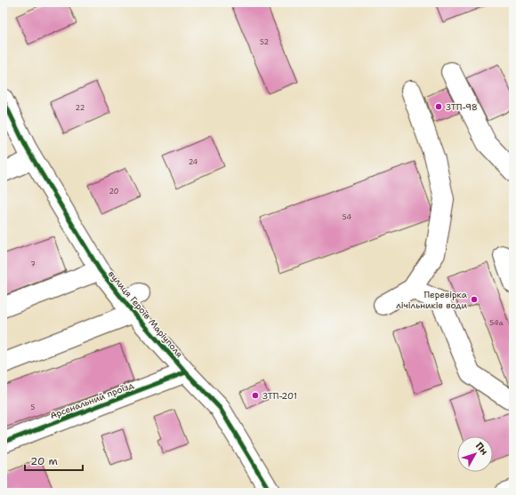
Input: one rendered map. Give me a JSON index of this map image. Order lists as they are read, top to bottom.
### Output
{
  "streets": {
    "street": ["вулиця Героїв Маріуполя", "Арсенальний проїзд"]
  },
  "crossings": [
    ["вулиця Героїв Маріуполя", "Арсенальний проїзд"]
  ],
  "places": ["ЗТП-98", "Перевірка лічільників води", "ЗТП-201"],
  "house_numbers": [
    "52",
    "22",
    "24",
    "20",
    "54",
    "7",
    "54а",
    "5"
  ],
  "scale_bar": "20 m",
  "north": "top right"
}
